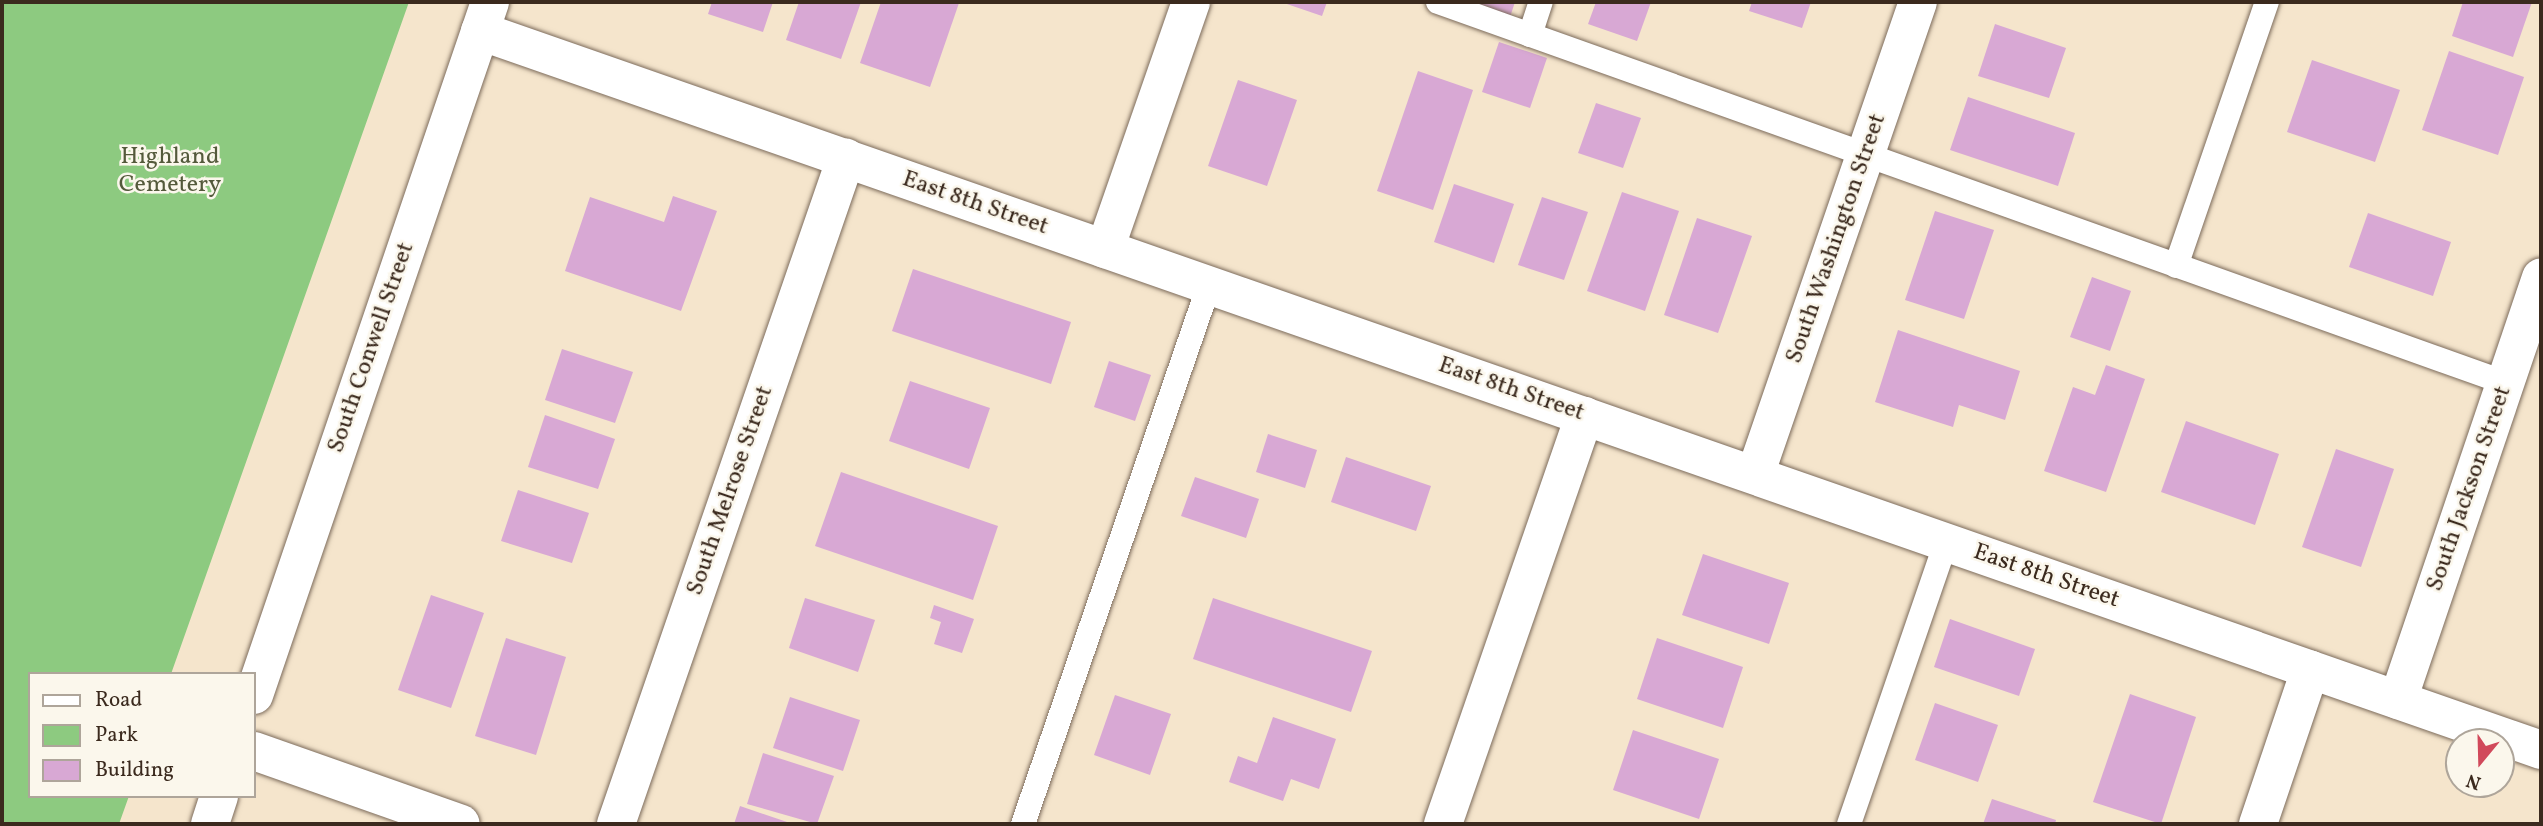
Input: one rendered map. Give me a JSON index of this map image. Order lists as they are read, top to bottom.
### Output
{
  "streets": {
    "street": [
      "East 8th Street",
      "South Washington Street",
      "South Conwell Street",
      "South Jackson Street",
      "South Melrose Street"
    ]
  },
  "crossings": [
    ["East 8th Street", "South Washington Street"],
    ["East 8th Street", "South Conwell Street"],
    ["East 8th Street", "South Jackson Street"],
    ["East 8th Street", "South Melrose Street"]
  ],
  "parks": ["Highland Cemetery"],
  "legend": ["Road", "Park", "Building"],
  "north": "bottom"
}
